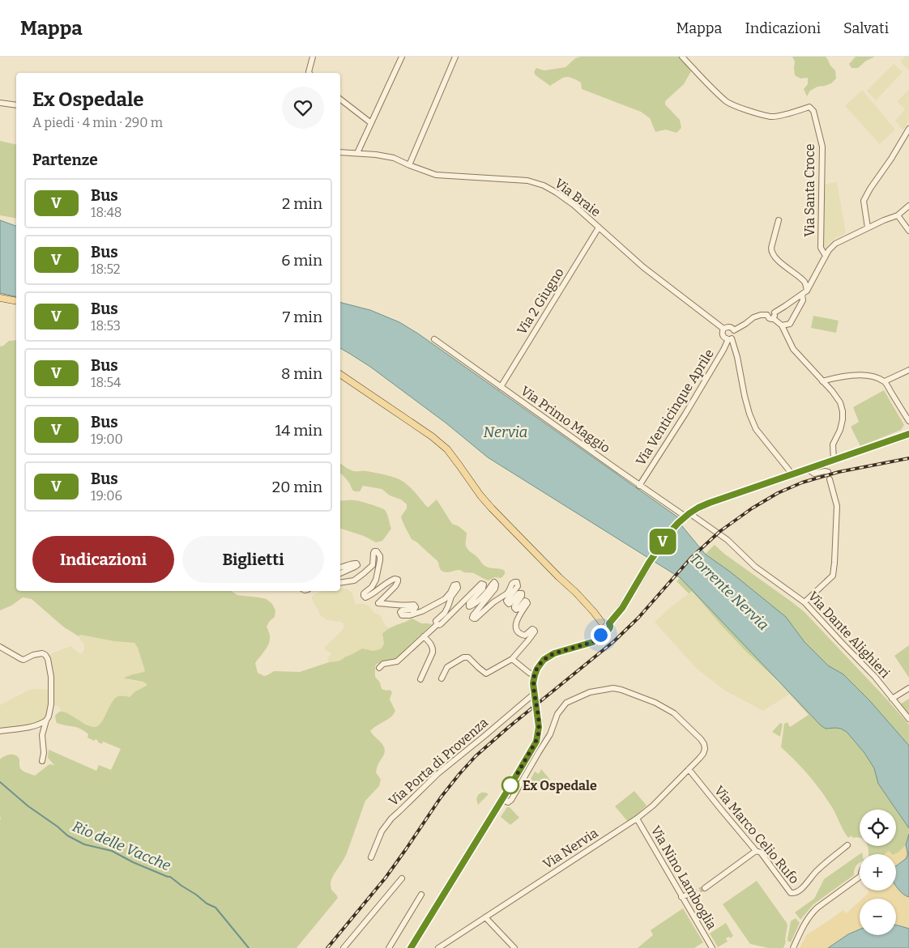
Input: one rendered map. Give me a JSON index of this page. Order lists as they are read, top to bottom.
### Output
{
  "streets": {
    "street": [
      "Via Santa Croce",
      "Via Braie",
      "Via 2 Giugno",
      "Via Venticinque Aprile",
      "Via Primo Maggio",
      "Via Dante Alighieri",
      "Via Porta di Provenza",
      "Via Marco Celio Rufo",
      "Via Nervia",
      "Via Nino Lamboglia"
    ]
  },
  "crossings": [
    ["Via Braie", "Via 2 Giugno"],
    ["Via Braie", "Via Venticinque Aprile"],
    ["Via 2 Giugno", "Via Primo Maggio"],
    ["Via Venticinque Aprile", "Via Primo Maggio"],
    ["Via Primo Maggio", "Via Dante Alighieri"],
    ["Via Marco Celio Rufo", "Via Nervia"],
    ["Via Nervia", "Via Nino Lamboglia"]
  ],
  "water": ["Nervia", "Torrente Nervia", "Rio delle Vacche"],
  "places": ["Ex Ospedale"],
  "lines": ["bus line V"],
  "page": {
    "header": "Mappa",
    "nav": ["Mappa", "Indicazioni", "Salvati"],
    "on_map": "V",
    "heading": [
      ["Ex Ospedale", "A piedi · 4 min · 290 m"],
      "Partenze"
    ],
    "list": [
      {
        "mark": "V",
        "name": "Bus",
        "note": "18:48",
        "value": "2 min"
      },
      {
        "mark": "V",
        "name": "Bus",
        "note": "18:52",
        "value": "6 min"
      },
      {
        "mark": "V",
        "name": "Bus",
        "note": "18:53",
        "value": "7 min"
      },
      {
        "mark": "V",
        "name": "Bus",
        "note": "18:54",
        "value": "8 min"
      },
      {
        "mark": "V",
        "name": "Bus",
        "note": "19:00",
        "value": "14 min"
      },
      {
        "mark": "V",
        "name": "Bus",
        "note": "19:06",
        "value": "20 min"
      }
    ],
    "buttons": ["Indicazioni", "Biglietti"],
    "map_buttons": ["+", "−"]
  }
}
